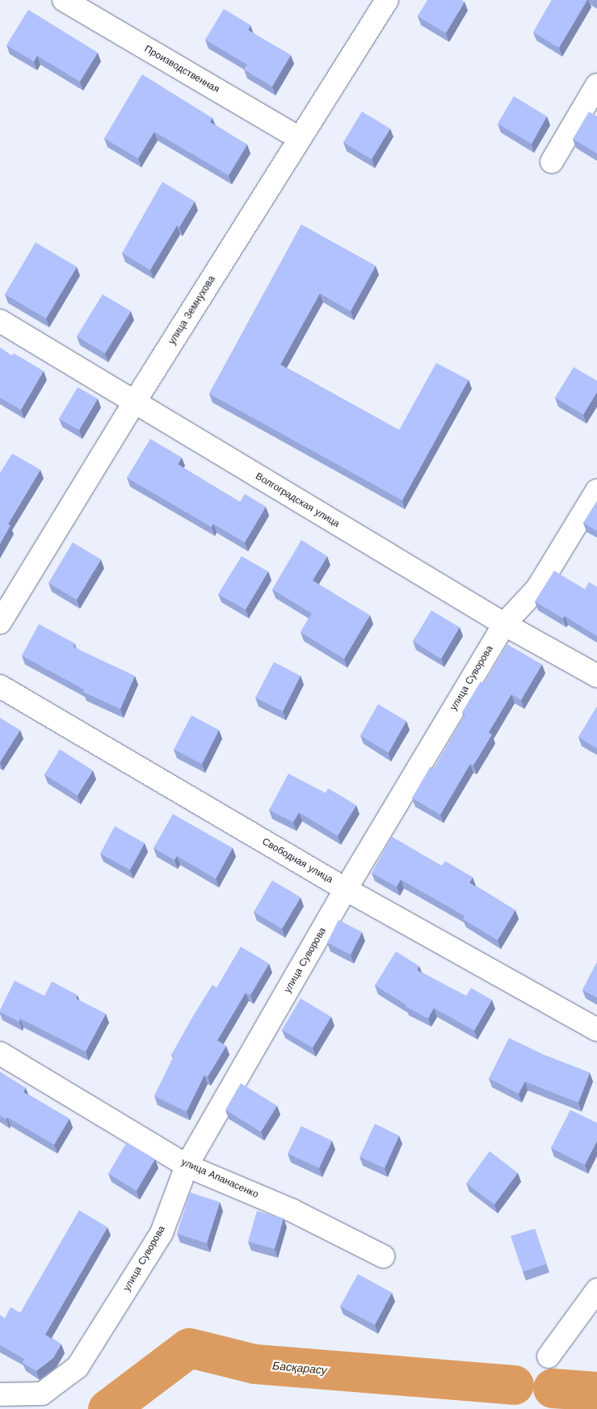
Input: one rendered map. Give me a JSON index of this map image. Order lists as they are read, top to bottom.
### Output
{
  "streets": {
    "street": [
      "Производственная",
      "улица Земнухова",
      "Волгоградская улица",
      "улица Суворова",
      "Свободная улица",
      "улица Апанасенко"
    ]
  },
  "crossings": [
    ["Производственная", "улица Земнухова"],
    ["улица Земнухова", "Волгоградская улица"],
    ["Волгоградская улица", "улица Суворова"],
    ["улица Суворова", "Свободная улица"],
    ["улица Суворова", "улица Апанасенко"]
  ],
  "water": ["Басқарасу"]
}
